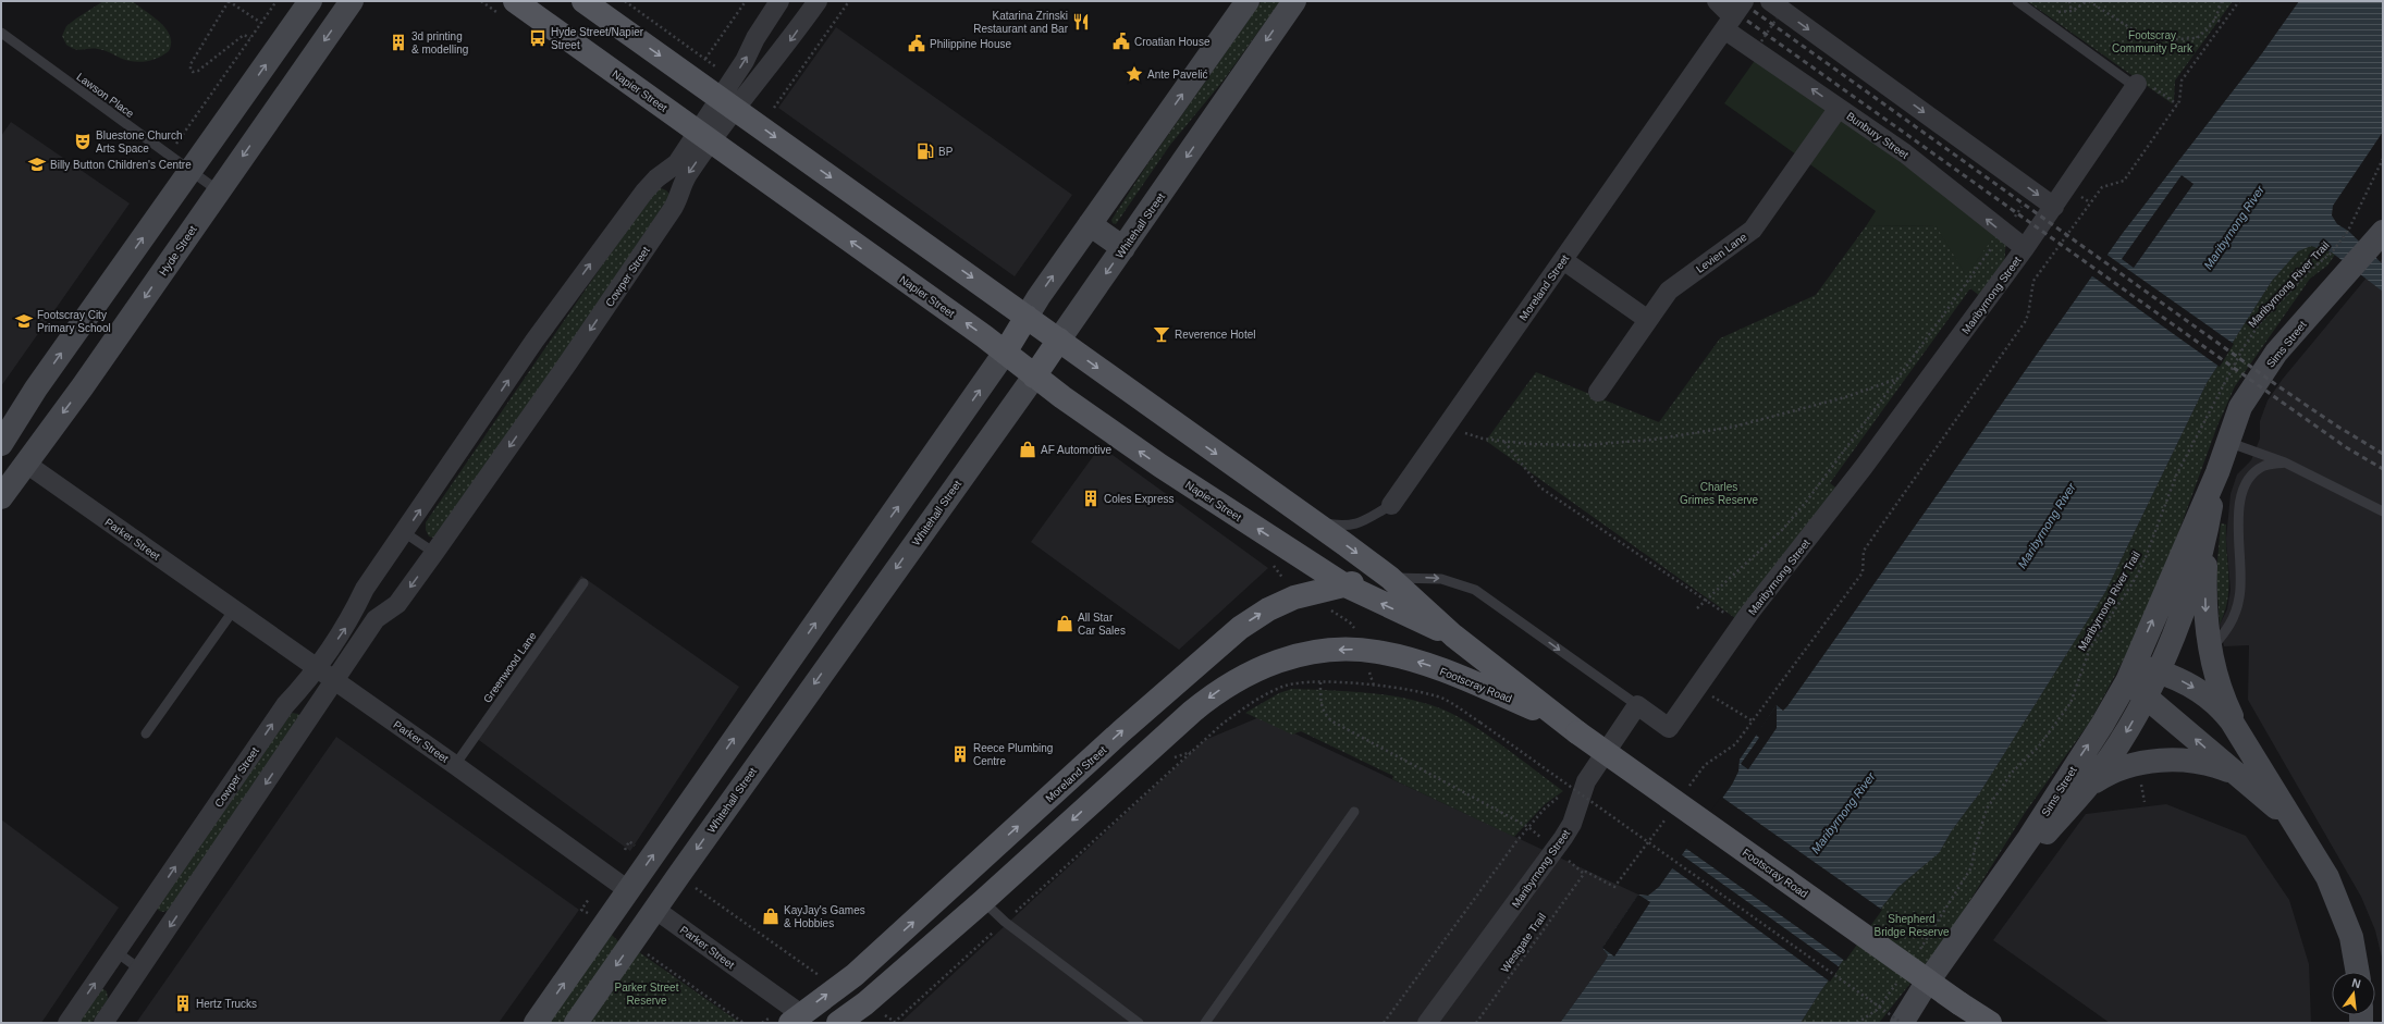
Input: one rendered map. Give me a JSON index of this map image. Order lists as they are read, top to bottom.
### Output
{
  "streets": {
    "main road": [
      "Napier Street",
      "Whitehall Street",
      "Moreland Street",
      "Footscray Road"
    ],
    "street": [
      "Bunbury Street",
      "Hyde Street",
      "Levien Lane",
      "Cowper Street",
      "Maribyrnong Street",
      "Sims Street",
      "Parker Street"
    ],
    "lane": ["Lawson Place", "Greenwood Lane"],
    "path": ["Maribyrnong River Trail", "Westgate Trail"]
  },
  "crossings": [
    ["Napier Street", "Whitehall Street"],
    ["Napier Street", "Cowper Street"],
    ["Napier Street", "Moreland Street"],
    ["Napier Street", "Footscray Road"],
    ["Lawson Place", "Hyde Street"],
    ["Bunbury Street", "Levien Lane"],
    ["Bunbury Street", "Moreland Street"],
    ["Bunbury Street", "Maribyrnong Street"],
    ["Whitehall Street", "Parker Street"],
    ["Hyde Street", "Parker Street"],
    ["Cowper Street", "Parker Street"],
    ["Moreland Street", "Parker Street"],
    ["Moreland Street", "Footscray Road"],
    ["Parker Street", "Greenwood Lane"]
  ],
  "one_way": ["Moreland Street", "Footscray Road"],
  "water": ["Maribyrnong River"],
  "parks": [
    "Footscray Community Park",
    "Charles Grimes Reserve",
    "Shepherd Bridge Reserve",
    "Parker Street Reserve"
  ],
  "places": {
    "restaurant": ["Katarina Zrinski Restaurant and Bar"],
    "bus stop": ["Hyde Street/Napier Street"],
    "public building": ["Croatian House", "Philippine House"],
    "building": [
      "3d printing & modelling",
      "Coles Express",
      "Reece Plumbing Centre",
      "Hertz Trucks"
    ],
    "place": ["Ante Pavelić"],
    "theatre": ["Bluestone Church Arts Space"],
    "fuel station": ["BP"],
    "school or university": ["Billy Button Children's Centre", "Footscray City Primary School"],
    "bar": ["Reverence Hotel"],
    "shop": ["AF Automotive", "All Star Car Sales", "KayJay's Games & Hobbies"]
  },
  "north": "top"
}
